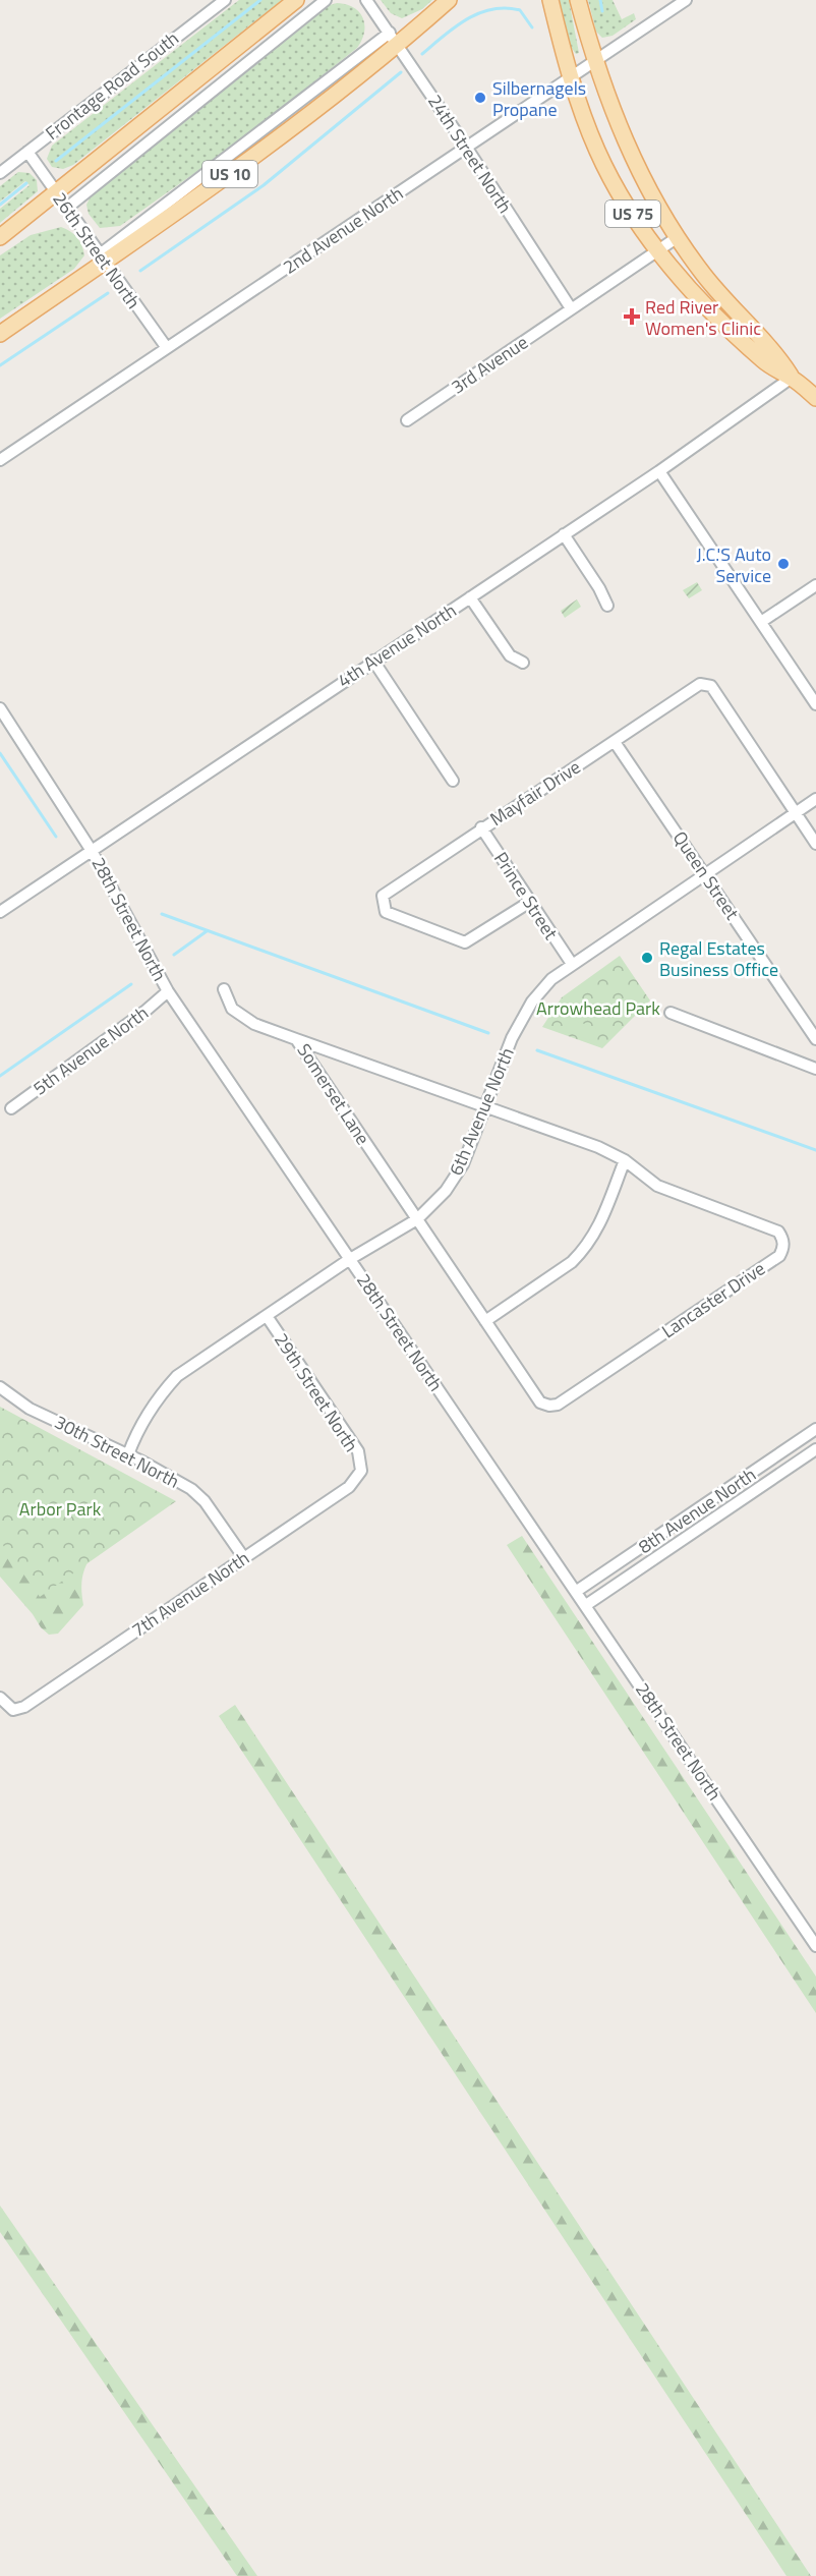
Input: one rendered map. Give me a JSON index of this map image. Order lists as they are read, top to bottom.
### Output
{
  "streets": {
    "main road": ["US 10", "US 75"],
    "street": [
      "Frontage Road South",
      "24th Street North",
      "2nd Avenue North",
      "26th Street North",
      "3rd Avenue",
      "4th Avenue North",
      "Mayfair Drive",
      "Queen Street",
      "Prince Street",
      "28th Street North",
      "5th Avenue North",
      "Somerset Lane",
      "6th Avenue North",
      "Lancaster Drive",
      "29th Street North",
      "30th Street North",
      "8th Avenue North",
      "7th Avenue North"
    ]
  },
  "crossings": [
    ["Frontage Road South", "26th Street North"],
    ["24th Street North", "US 10"],
    ["24th Street North", "2nd Avenue North"],
    ["24th Street North", "3rd Avenue"],
    ["US 10", "26th Street North"],
    ["US 75", "2nd Avenue North"],
    ["US 75", "3rd Avenue"],
    ["US 75", "4th Avenue North"],
    ["2nd Avenue North", "26th Street North"],
    ["4th Avenue North", "28th Street North"],
    ["Mayfair Drive", "Queen Street"],
    ["Mayfair Drive", "Prince Street"],
    ["Mayfair Drive", "6th Avenue North"],
    ["Queen Street", "6th Avenue North"],
    ["Prince Street", "6th Avenue North"],
    ["28th Street North", "5th Avenue North"],
    ["28th Street North", "6th Avenue North"],
    ["28th Street North", "8th Avenue North"],
    ["Somerset Lane", "6th Avenue North"],
    ["Somerset Lane", "Lancaster Drive"],
    ["6th Avenue North", "Lancaster Drive"],
    ["6th Avenue North", "29th Street North"],
    ["6th Avenue North", "30th Street North"],
    ["29th Street North", "7th Avenue North"],
    ["30th Street North", "7th Avenue North"]
  ],
  "parks": ["Arrowhead Park", "Arbor Park"],
  "places": {
    "other": ["Silbernagels Propane", "J.C.'S Auto Service", "Regal Estates Business Office"],
    "health": ["Red River Women's Clinic"]
  }
}
